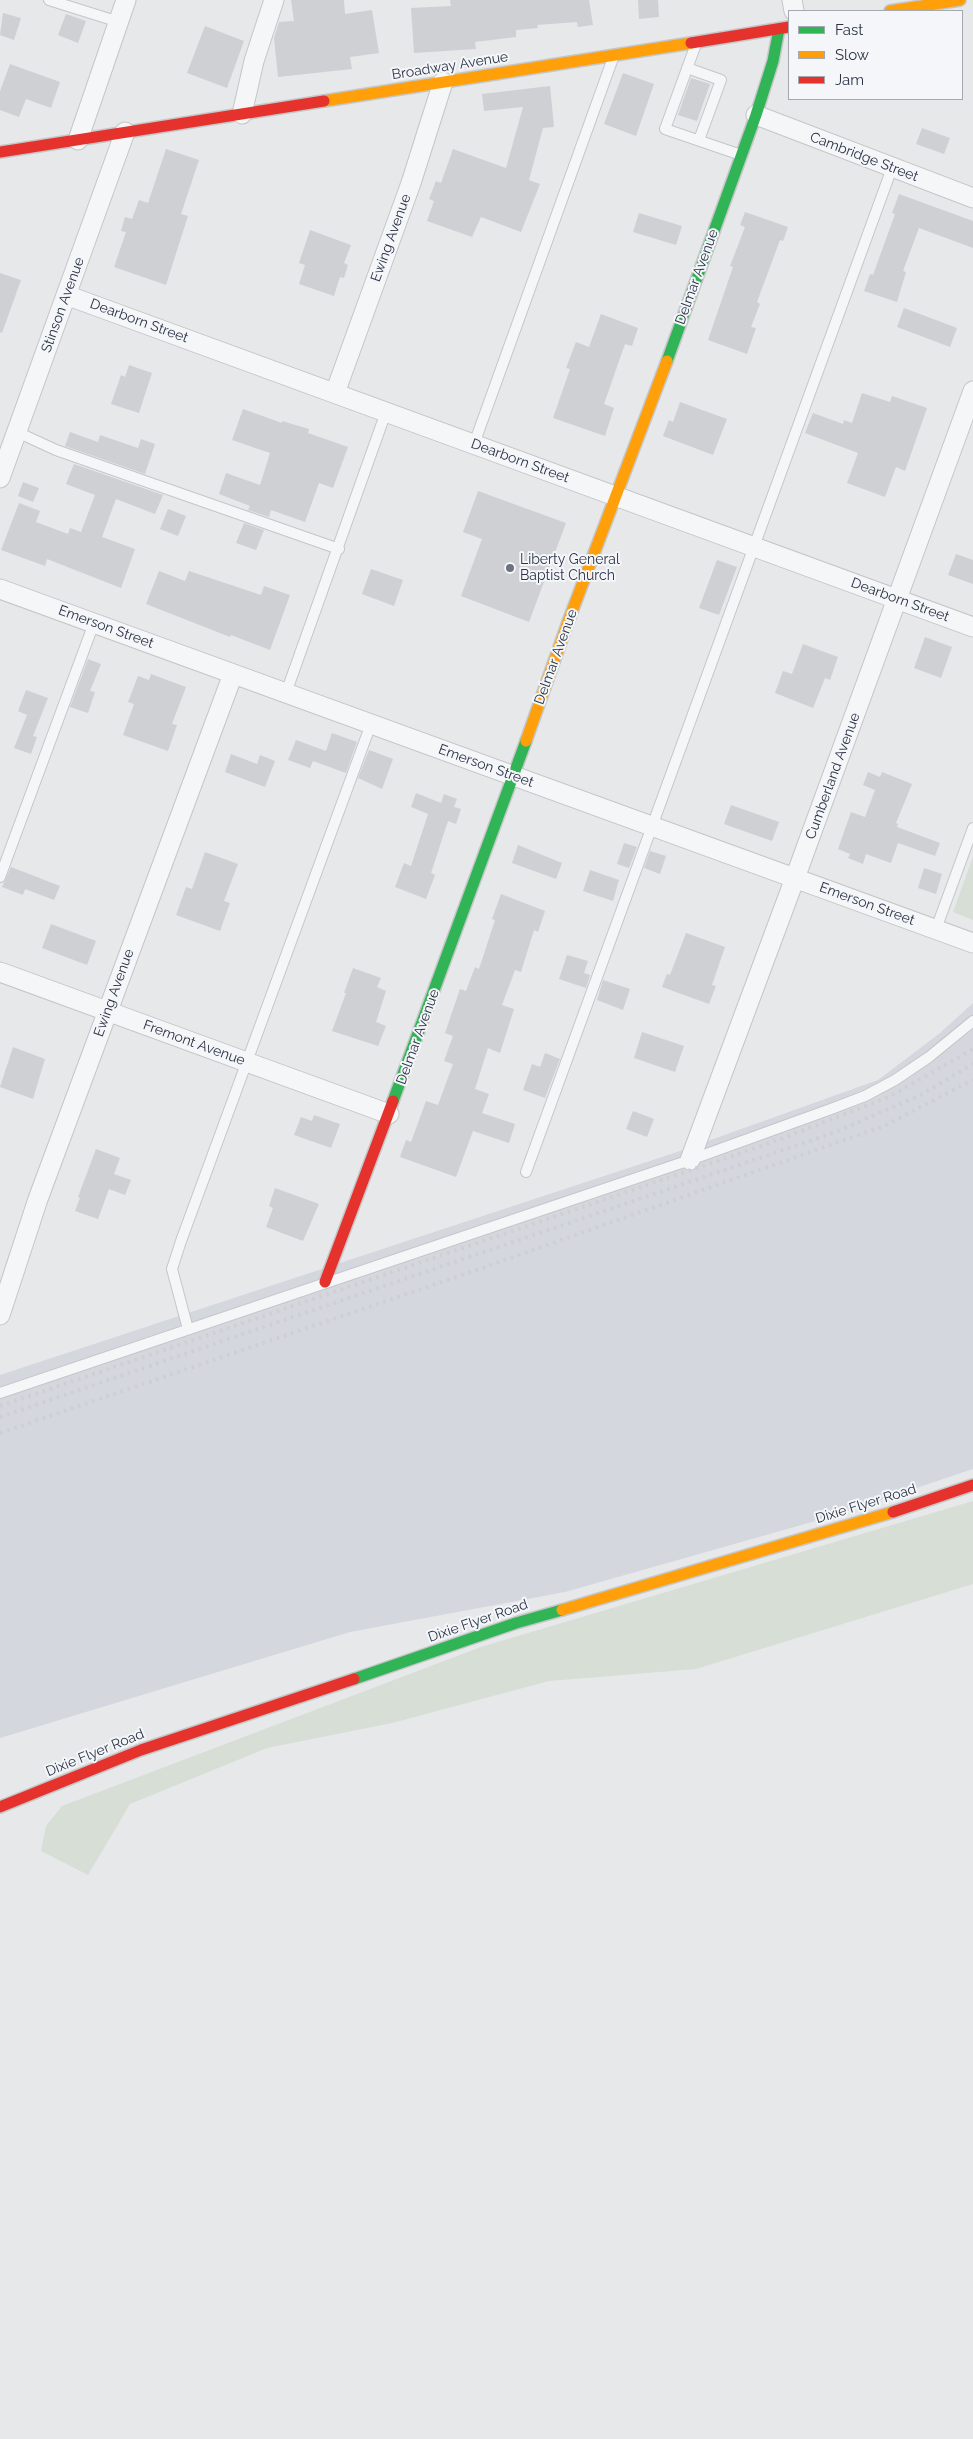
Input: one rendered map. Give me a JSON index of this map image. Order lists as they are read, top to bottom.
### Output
{
  "streets": {
    "street": [
      "Broadway Avenue",
      "Cambridge Street",
      "Ewing Avenue",
      "Delmar Avenue",
      "Stinson Avenue",
      "Dearborn Street",
      "Emerson Street",
      "Cumberland Avenue",
      "Fremont Avenue",
      "Dixie Flyer Road"
    ]
  },
  "crossings": [
    ["Broadway Avenue", "Ewing Avenue"],
    ["Broadway Avenue", "Delmar Avenue"],
    ["Broadway Avenue", "Stinson Avenue"],
    ["Cambridge Street", "Delmar Avenue"],
    ["Ewing Avenue", "Dearborn Street"],
    ["Ewing Avenue", "Emerson Street"],
    ["Ewing Avenue", "Fremont Avenue"],
    ["Delmar Avenue", "Dearborn Street"],
    ["Delmar Avenue", "Emerson Street"],
    ["Delmar Avenue", "Fremont Avenue"],
    ["Stinson Avenue", "Dearborn Street"],
    ["Dearborn Street", "Cumberland Avenue"],
    ["Emerson Street", "Cumberland Avenue"]
  ],
  "places": ["Liberty General Baptist Church"],
  "legend": ["Fast", "Slow", "Jam"]
}
